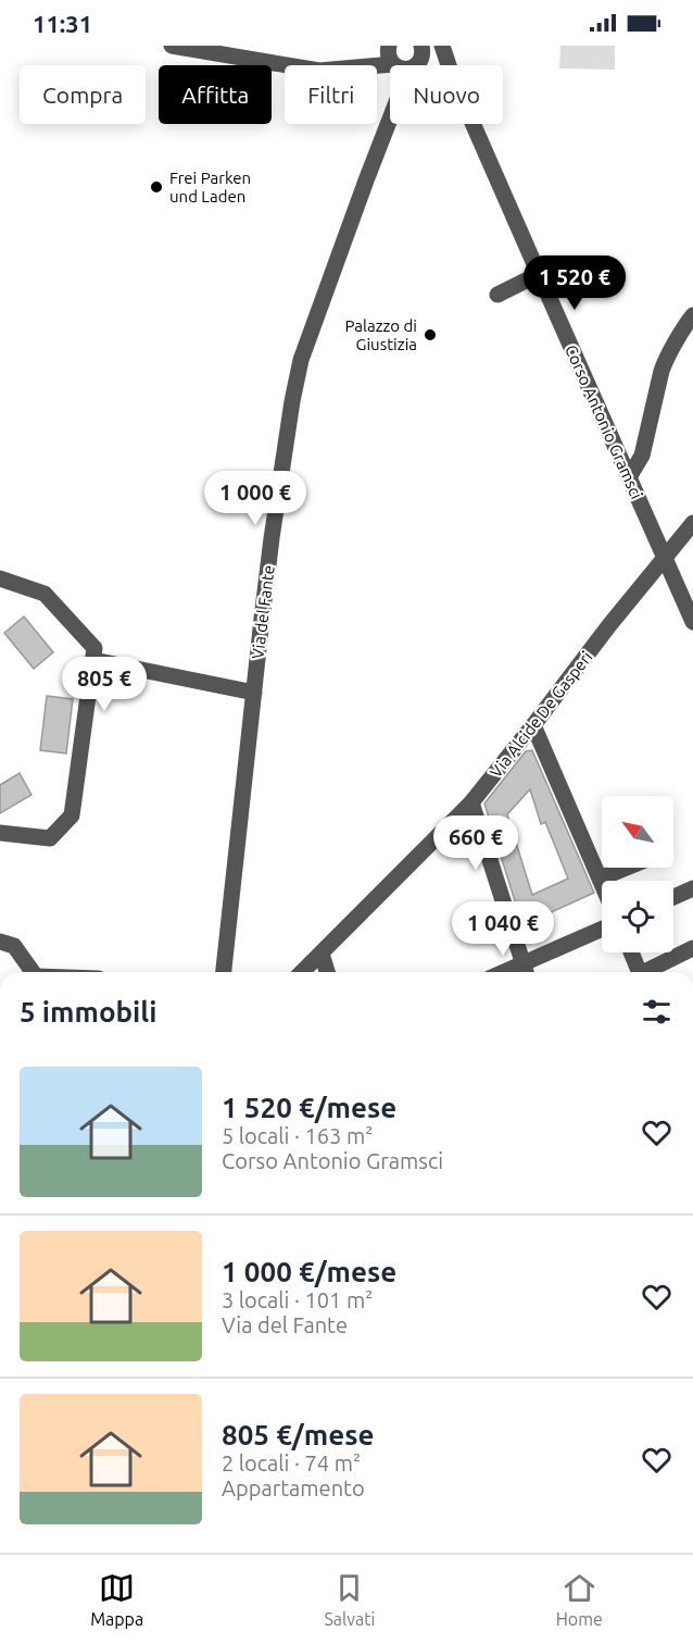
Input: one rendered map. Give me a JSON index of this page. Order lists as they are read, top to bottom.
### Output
{
  "streets": {
    "street": ["Corso Antonio Gramsci", "Via del Fante", "Via Alcide De Gasperi"]
  },
  "crossings": [
    ["Corso Antonio Gramsci", "Via Alcide De Gasperi"]
  ],
  "places": ["Frei Parken und Laden", "Palazzo di Giustizia"],
  "north": "top left",
  "page": {
    "status": "11:31",
    "chip": [
      "Compra",
      "Affitta",
      "Filtri",
      "Nuovo"
    ],
    "price": [
      "1 520 €",
      "1 000 €",
      "805 €",
      "660 €",
      "1 040 €"
    ],
    "heading": "5 immobili",
    "list": [
      {
        "name": "1 520 €/mese",
        "note": "5 locali · 163 m² · Corso Antonio Gramsci"
      },
      {
        "name": "1 000 €/mese",
        "note": "3 locali · 101 m² · Via del Fante"
      },
      {
        "name": "805 €/mese",
        "note": "2 locali · 74 m² · Appartamento"
      }
    ],
    "tabs": ["Mappa", "Salvati", "Home"]
  }
}
